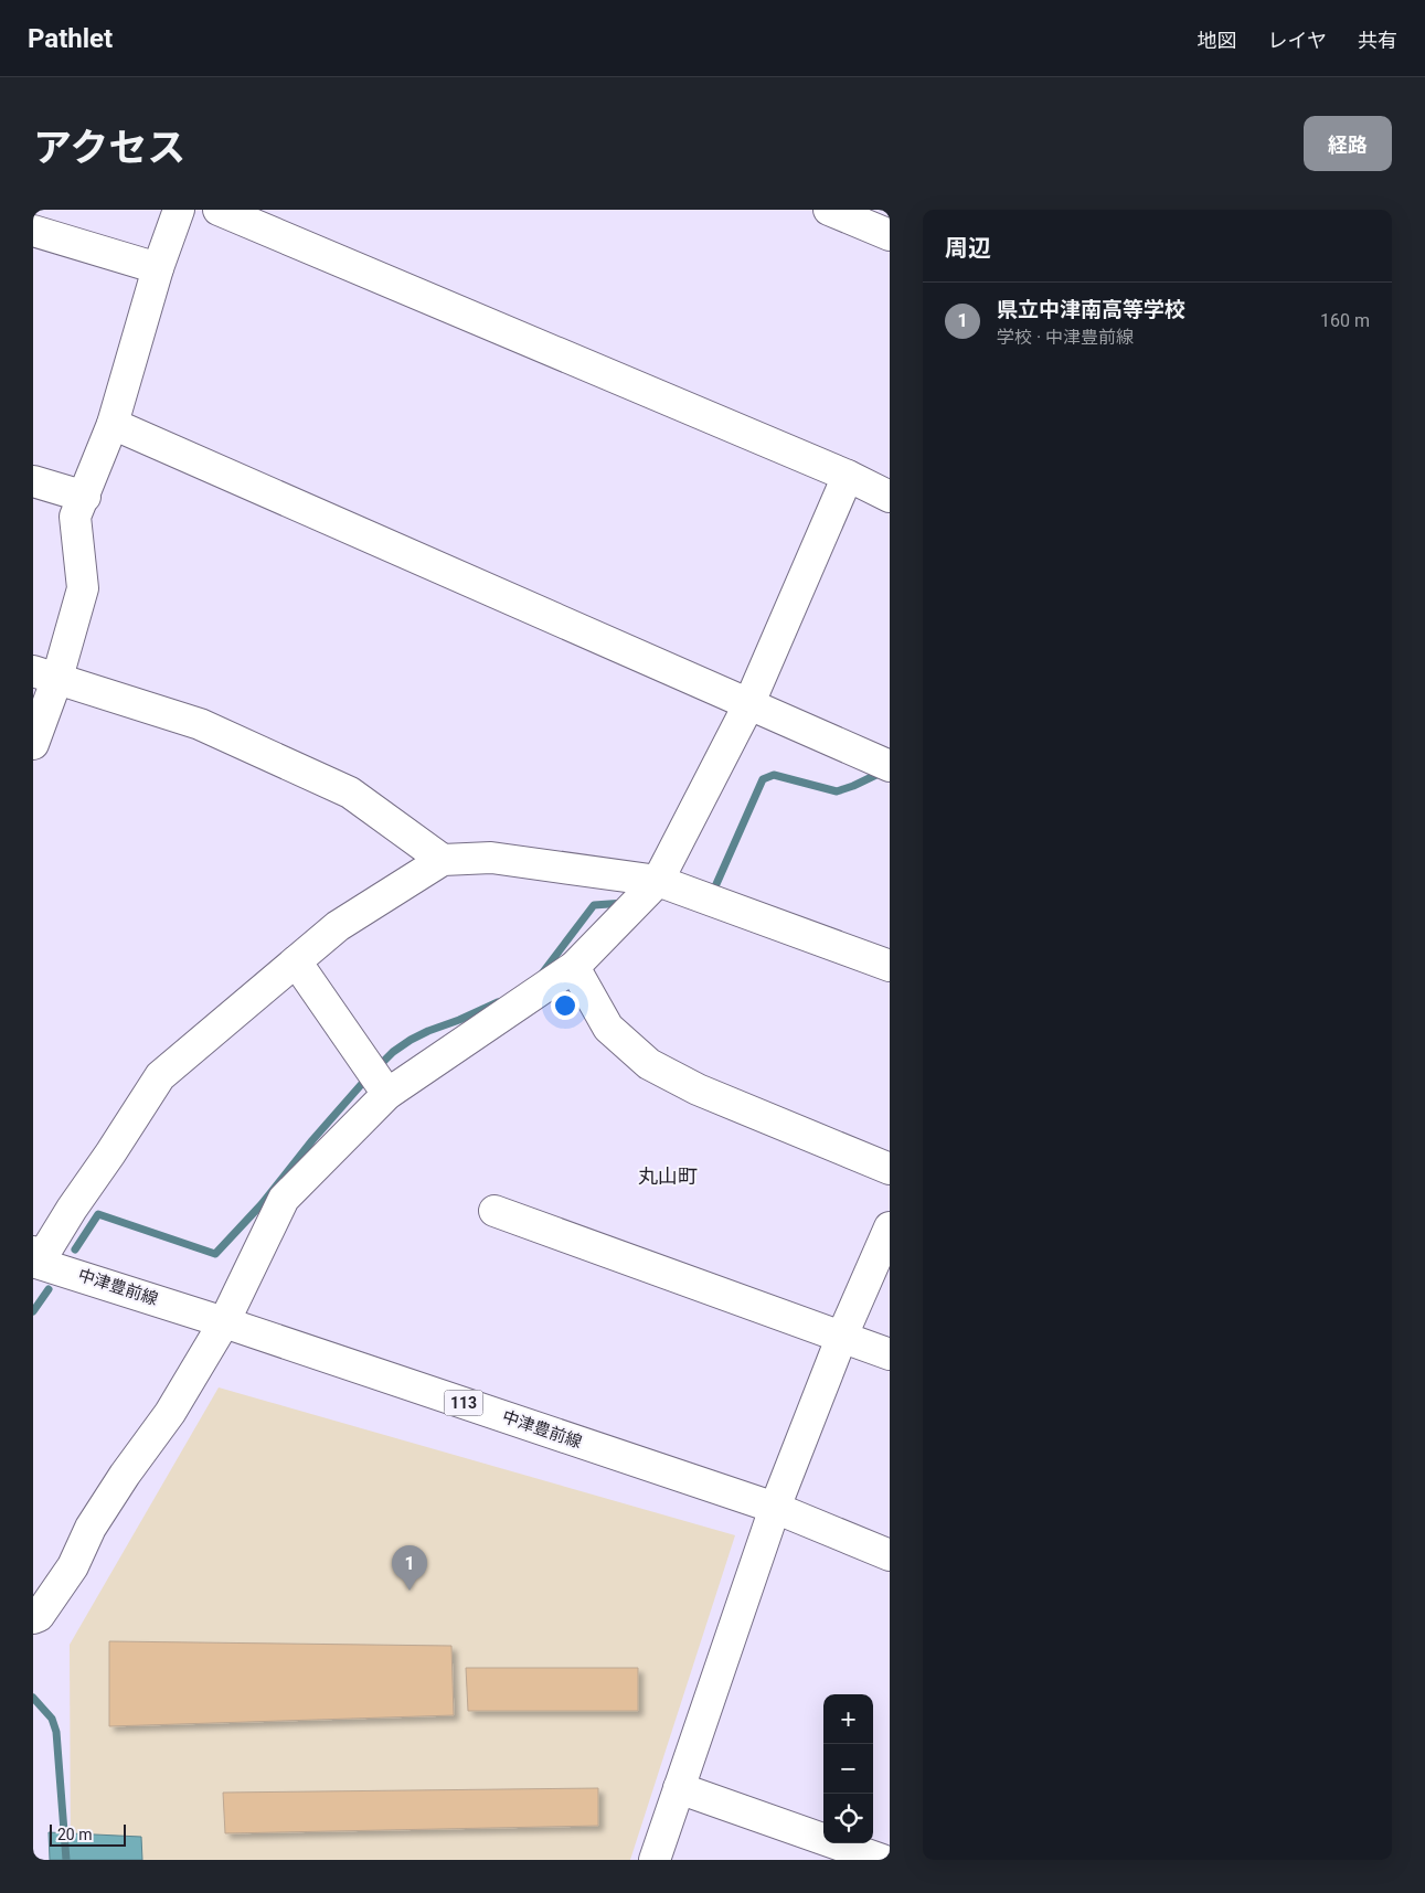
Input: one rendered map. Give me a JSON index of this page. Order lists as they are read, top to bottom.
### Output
{
  "streets": {
    "street": ["中津豊前線", "113"]
  },
  "districts": ["丸山町"],
  "scale_bar": "20 m",
  "page": {
    "header": "Pathlet",
    "nav": ["地図", "レイヤ", "共有"],
    "title": "アクセス",
    "buttons": "経路",
    "heading": "周辺",
    "list": [
      {
        "mark": "1",
        "name": "県立中津南高等学校",
        "note": "学校 · 中津豊前線",
        "value": "160 m"
      }
    ],
    "pins": "1",
    "map_buttons": ["+", "−"],
    "scale": "20 m"
  }
}
